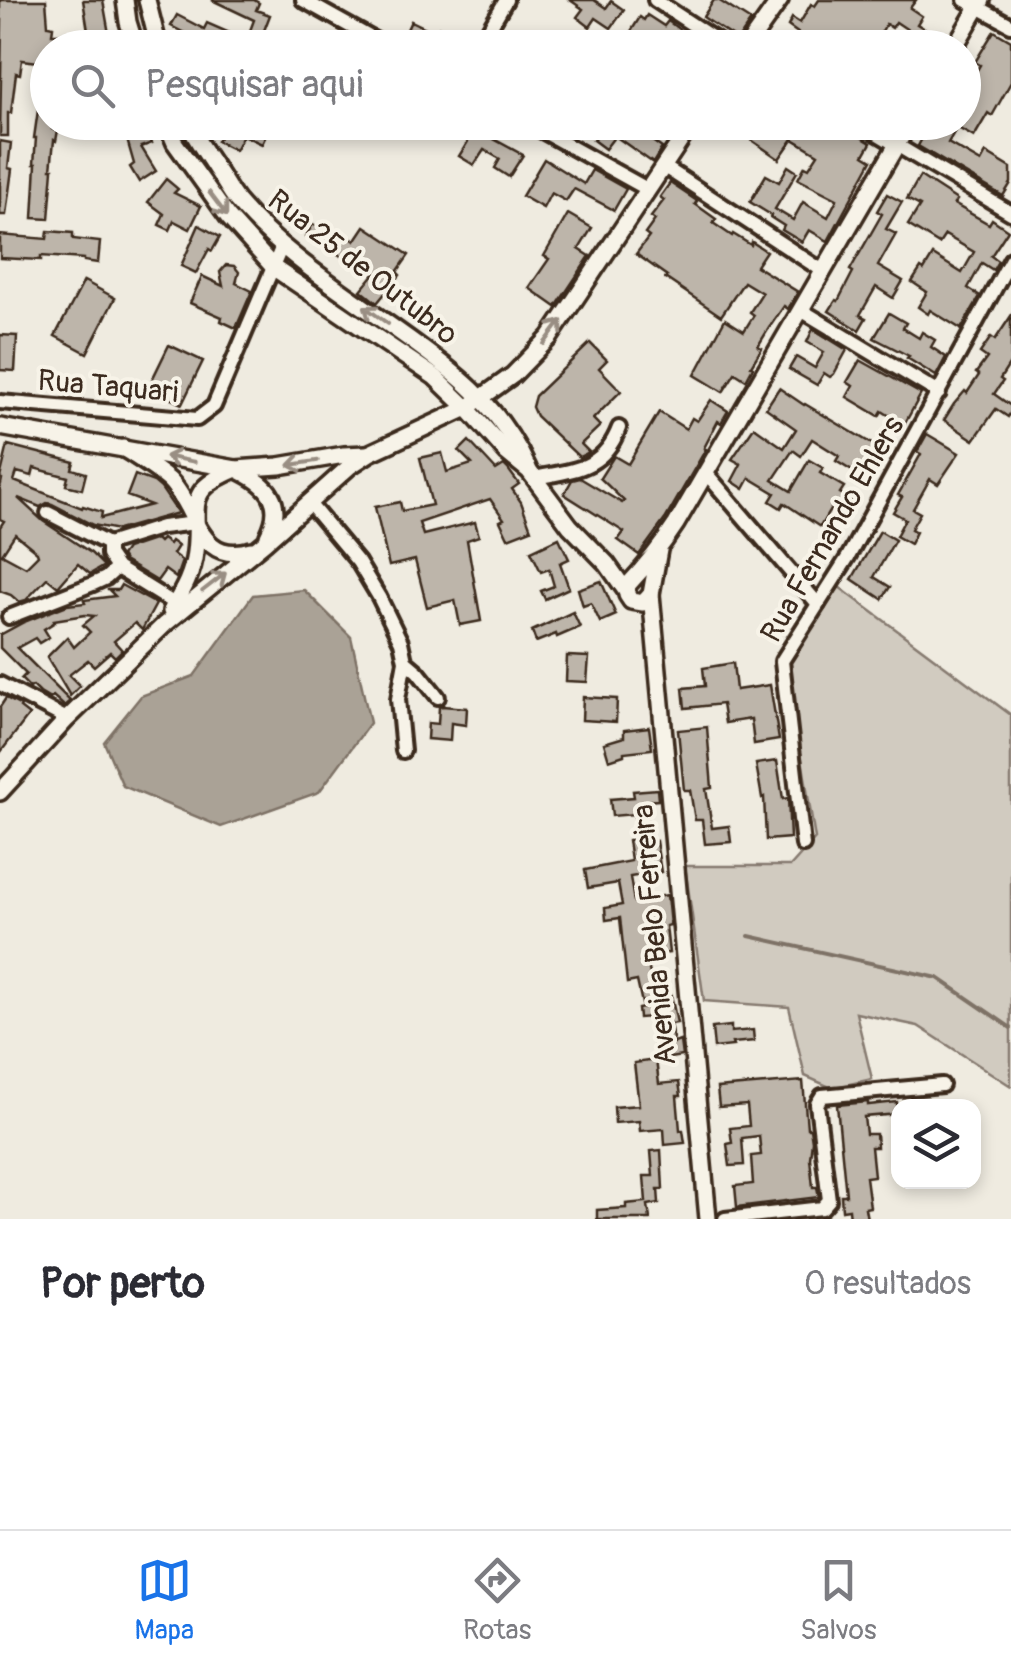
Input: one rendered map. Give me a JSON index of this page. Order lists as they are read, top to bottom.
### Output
{
  "streets": {
    "main road": ["Rua 25 de Outubro", "Avenida Belo Ferreira"],
    "street": ["Rua Taquari", "Rua Fernando Ehlers"]
  },
  "crossings": [
    ["Rua 25 de Outubro", "Rua Taquari"]
  ],
  "page": {
    "search": "Pesquisar aqui",
    "heading": ["Por perto", "0 resultados"],
    "nav": ["Mapa", "Rotas", "Salvos"]
  }
}
